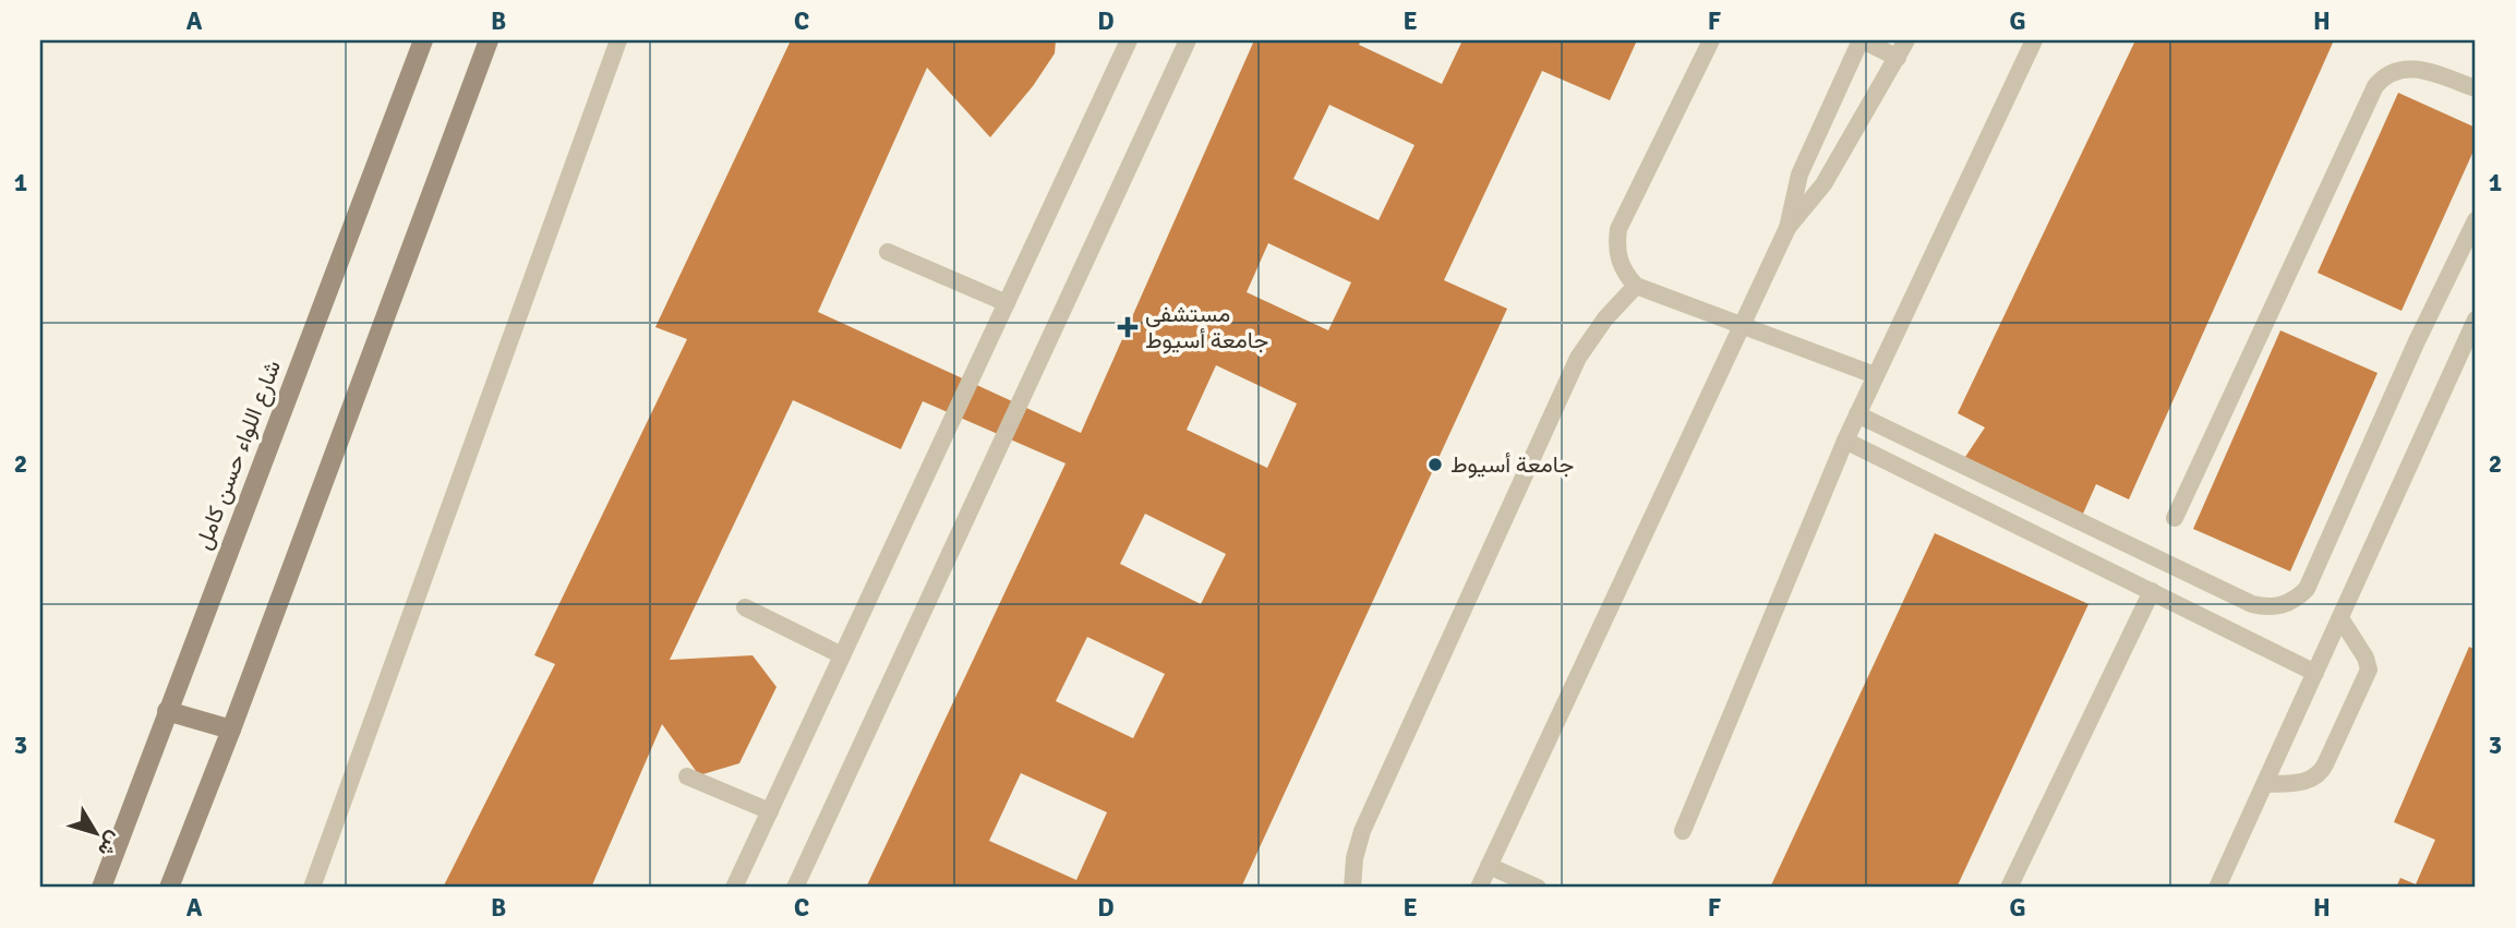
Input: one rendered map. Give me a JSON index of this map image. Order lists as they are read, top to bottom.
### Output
{
  "streets": {
    "main road": ["شارع اللواء حسن كامل"]
  },
  "places": {
    "health": ["مستشفی جامعة أسيوط"],
    "other": ["جامعة أسيوط"]
  },
  "north": "bottom right",
  "grid": {
    "columns": [
      "A",
      "B",
      "C",
      "D",
      "E",
      "F",
      "G",
      "H"
    ],
    "rows": ["1", "2", "3"]
  }
}
